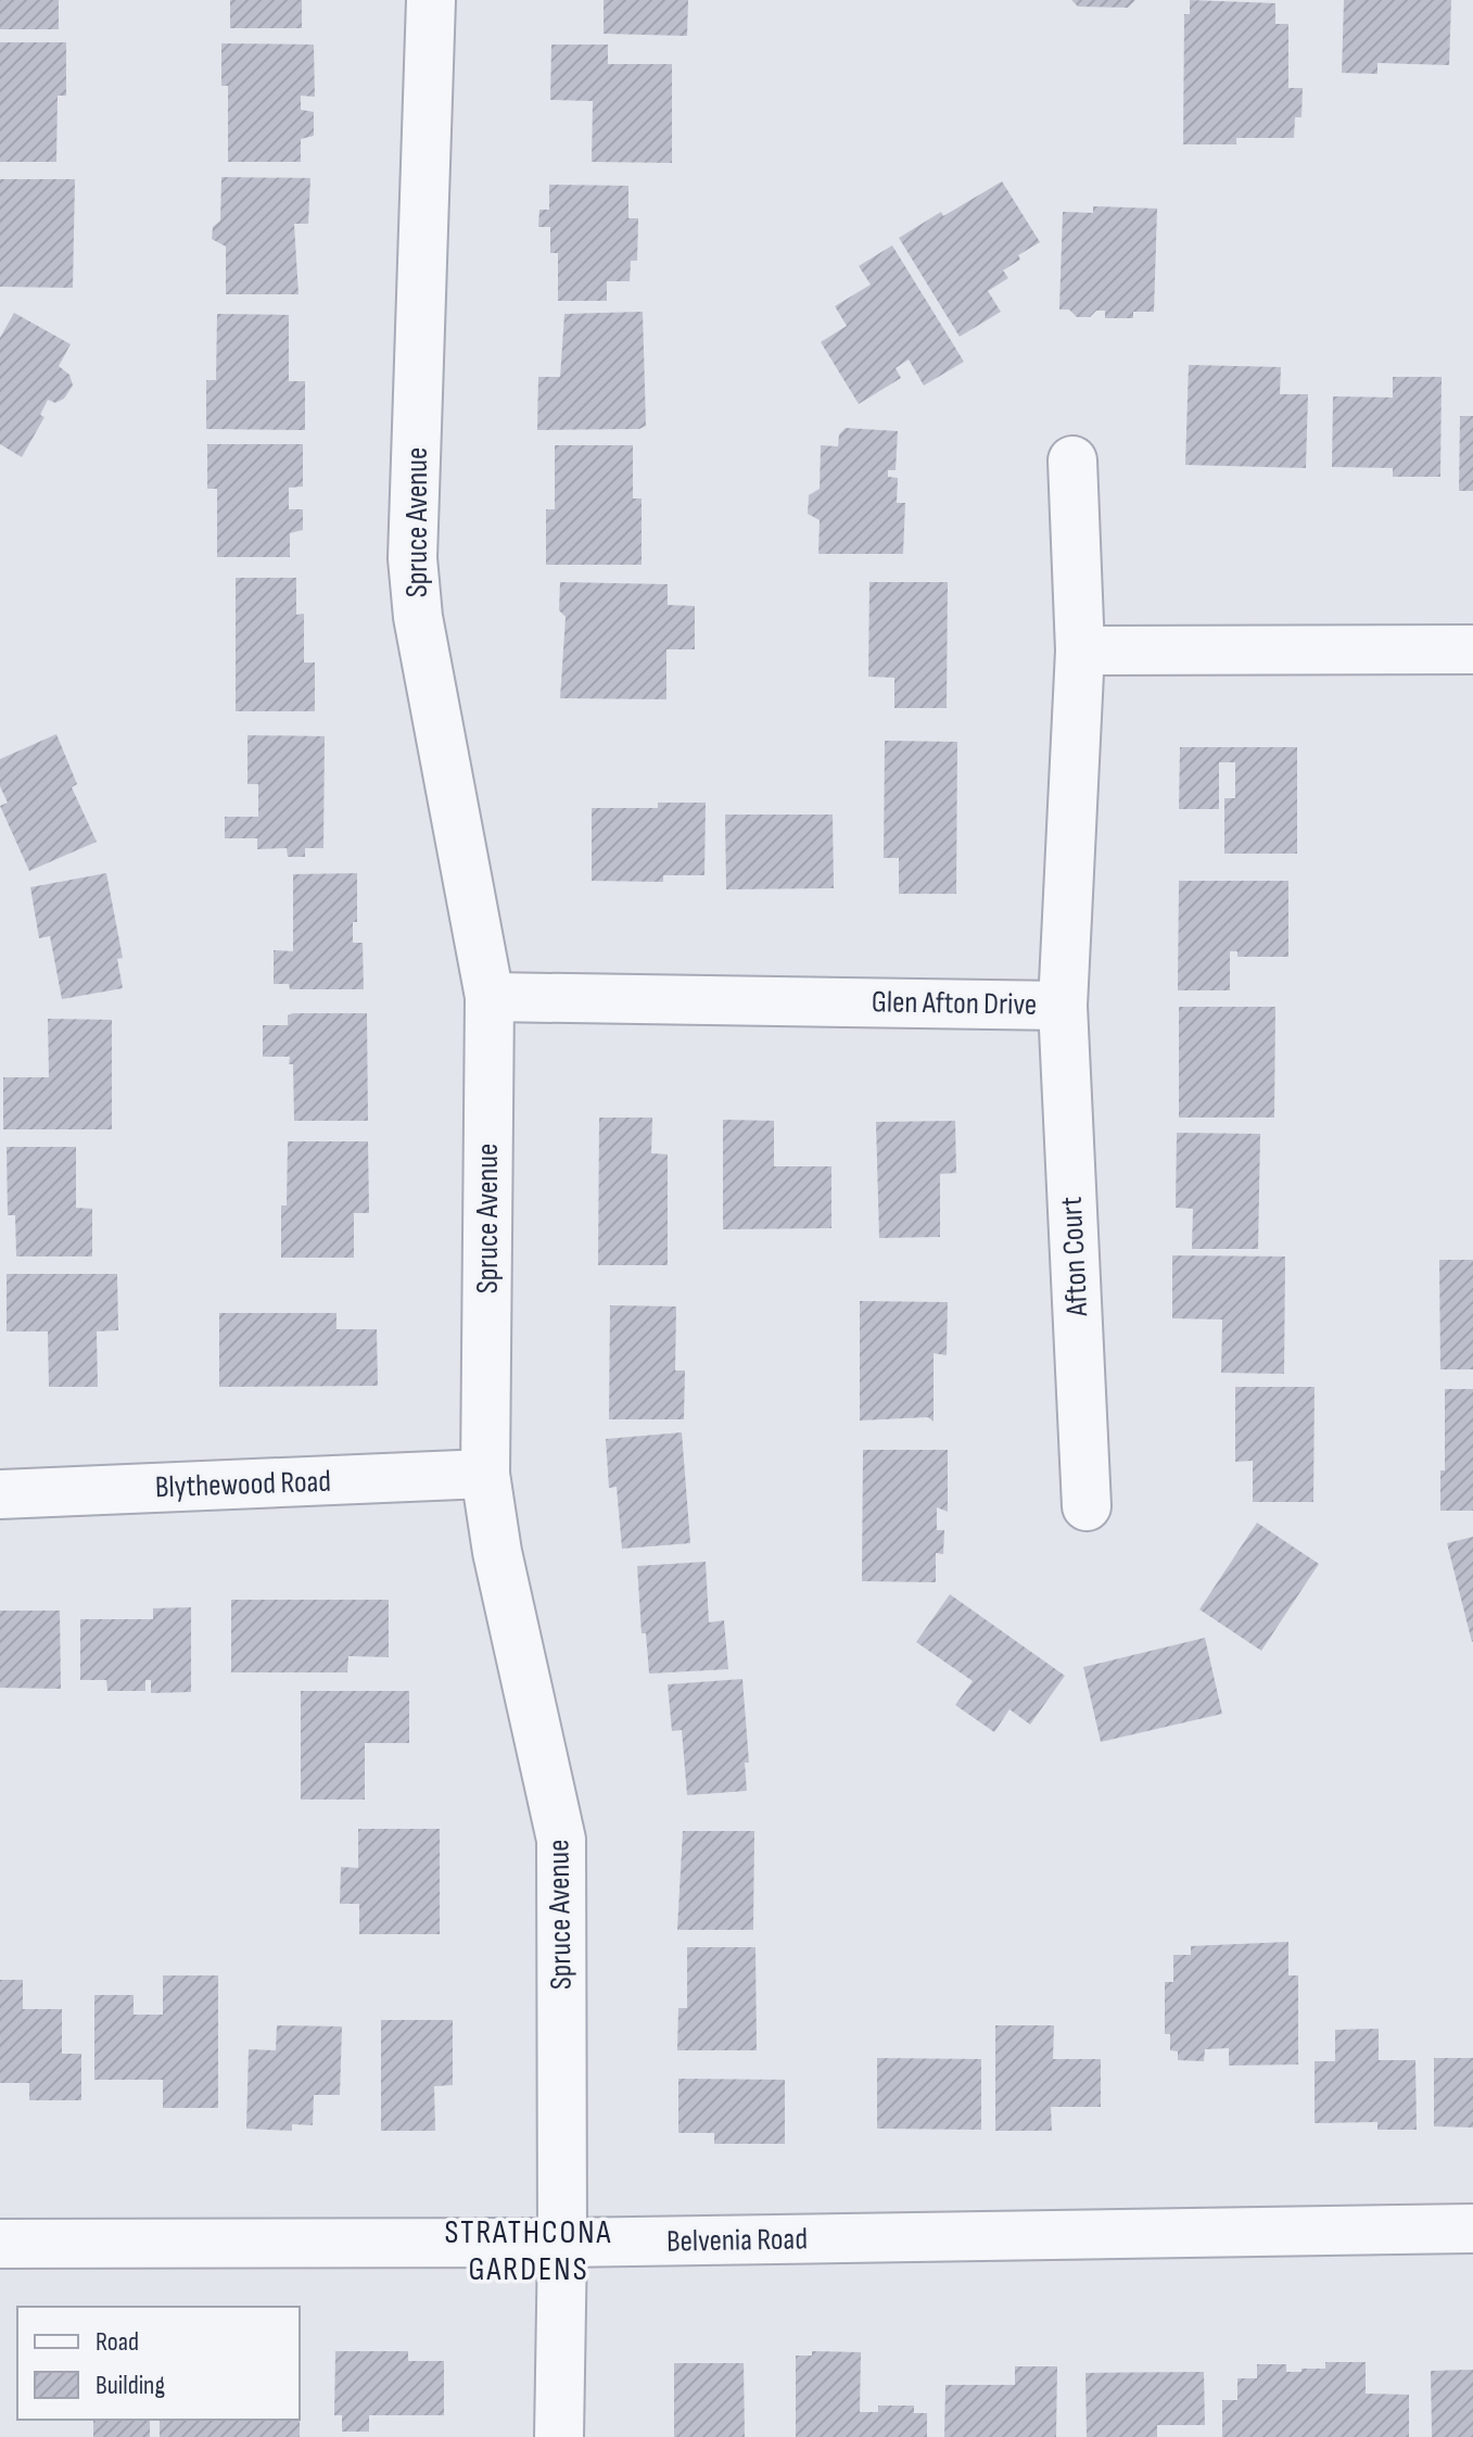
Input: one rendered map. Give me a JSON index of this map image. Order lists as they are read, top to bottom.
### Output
{
  "streets": {
    "street": [
      "Spruce Avenue",
      "Glen Afton Drive",
      "Afton Court",
      "Blythewood Road",
      "Belvenia Road"
    ]
  },
  "crossings": [
    ["Spruce Avenue", "Glen Afton Drive"],
    ["Spruce Avenue", "Blythewood Road"],
    ["Spruce Avenue", "Belvenia Road"],
    ["Glen Afton Drive", "Afton Court"]
  ],
  "districts": ["STRATHCONA GARDENS"],
  "legend": ["Road", "Building"]
}
